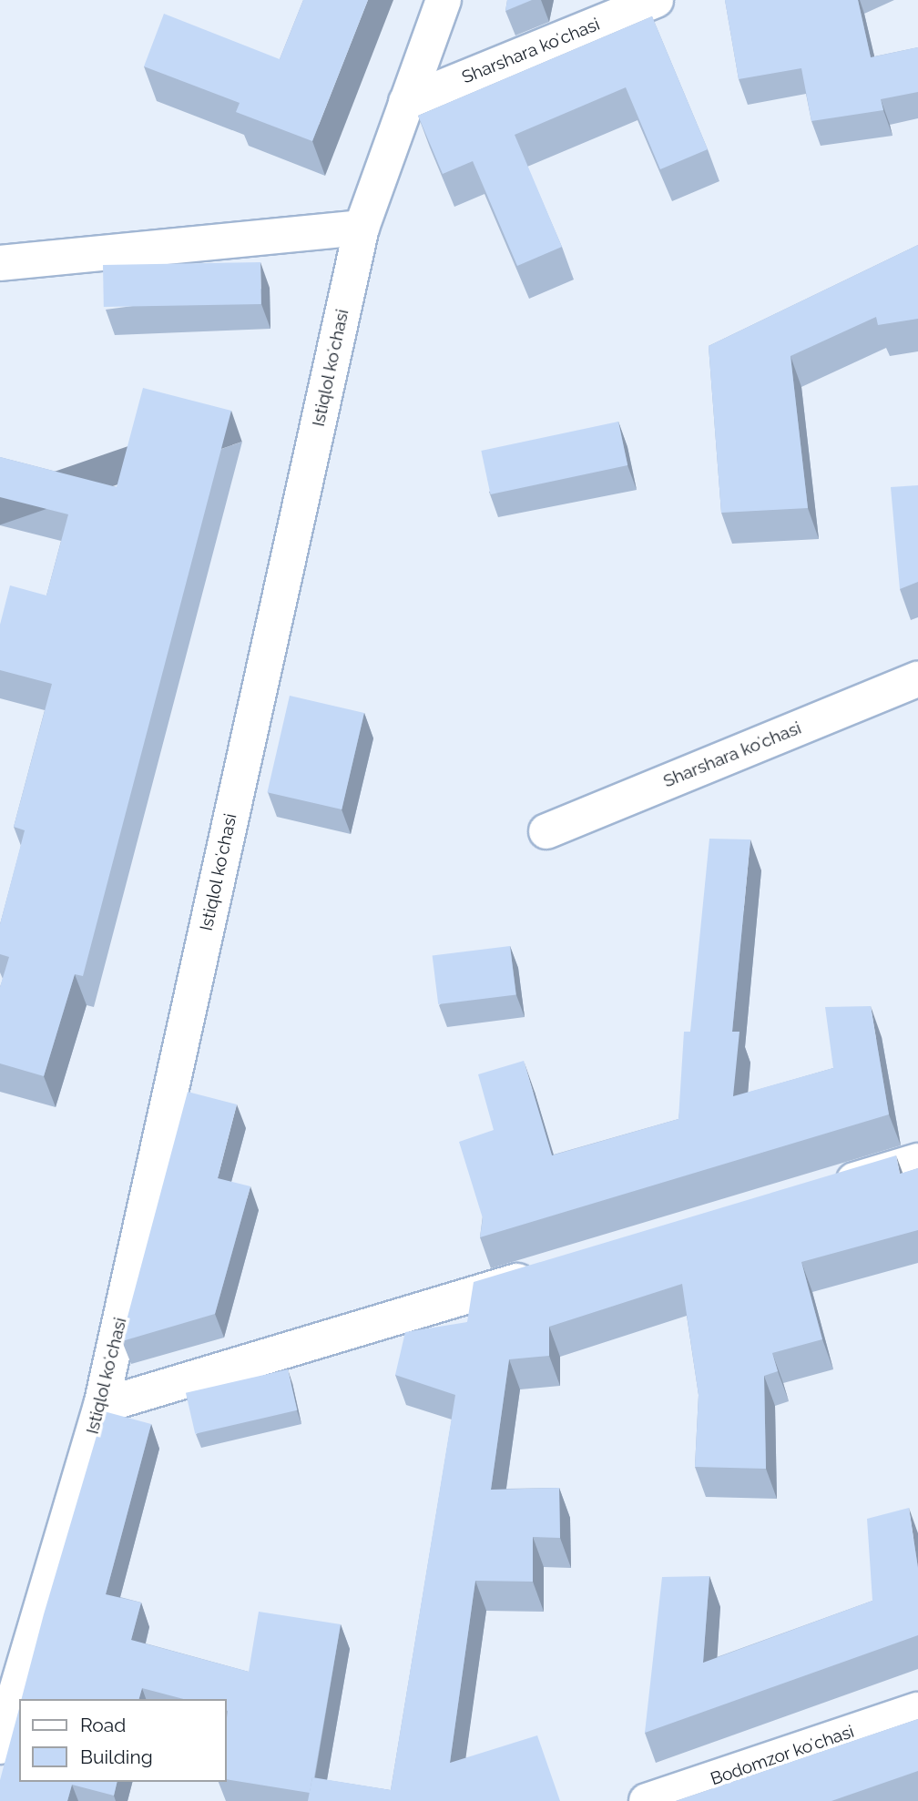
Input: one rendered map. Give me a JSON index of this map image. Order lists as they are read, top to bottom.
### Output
{
  "streets": {
    "street": ["Sharshara koʻchasi", "Istiqlol koʻchasi", "Bodomzor koʻchasi"]
  },
  "crossings": [
    ["Sharshara koʻchasi", "Istiqlol koʻchasi"]
  ],
  "legend": ["Road", "Building"]
}
